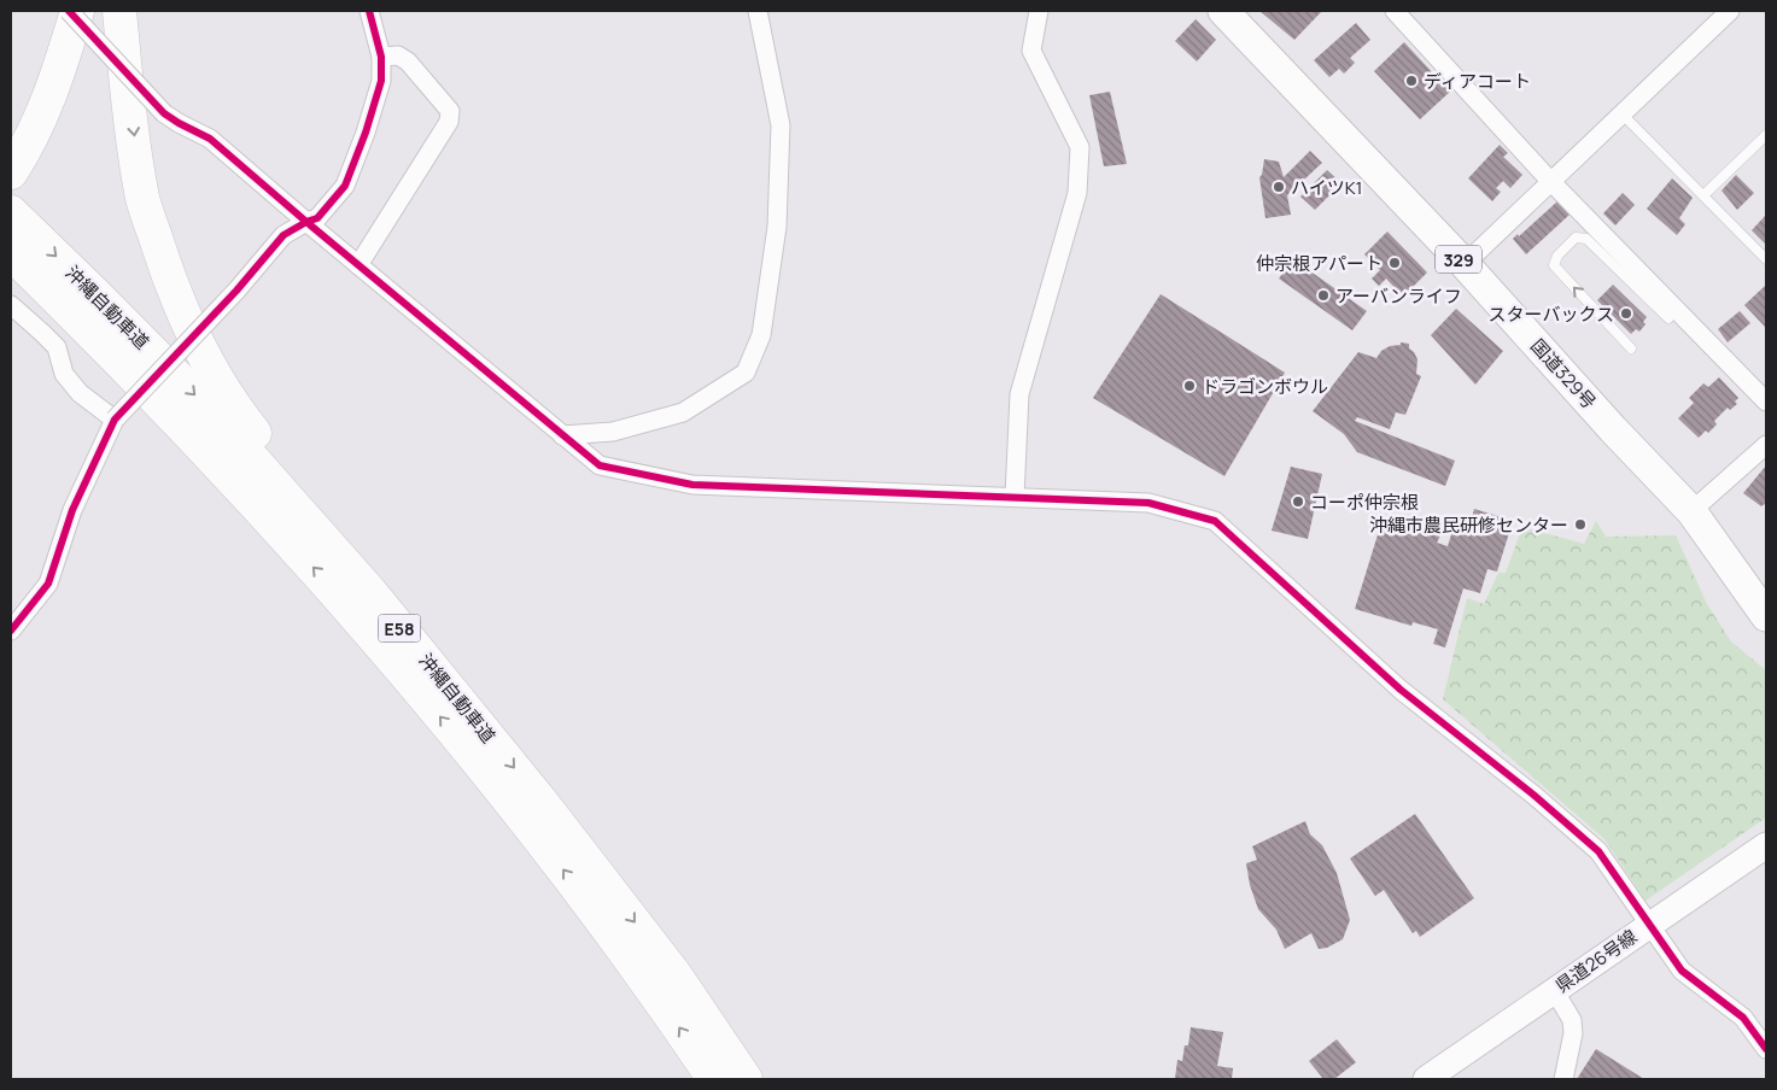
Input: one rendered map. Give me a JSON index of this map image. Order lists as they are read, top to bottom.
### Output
{
  "streets": {
    "highway": [
      "329",
      "沖縄自動車道",
      "国道329号",
      "E58"
    ],
    "main road": ["県道26号線"]
  },
  "places": [
    "ディアコート",
    "ハイツK1",
    "仲宗根アパート",
    "アーバンライフ",
    "スターバックス",
    "ドラゴンボウル",
    "コーポ仲宗根",
    "沖縄市農民研修センター"
  ]
}
